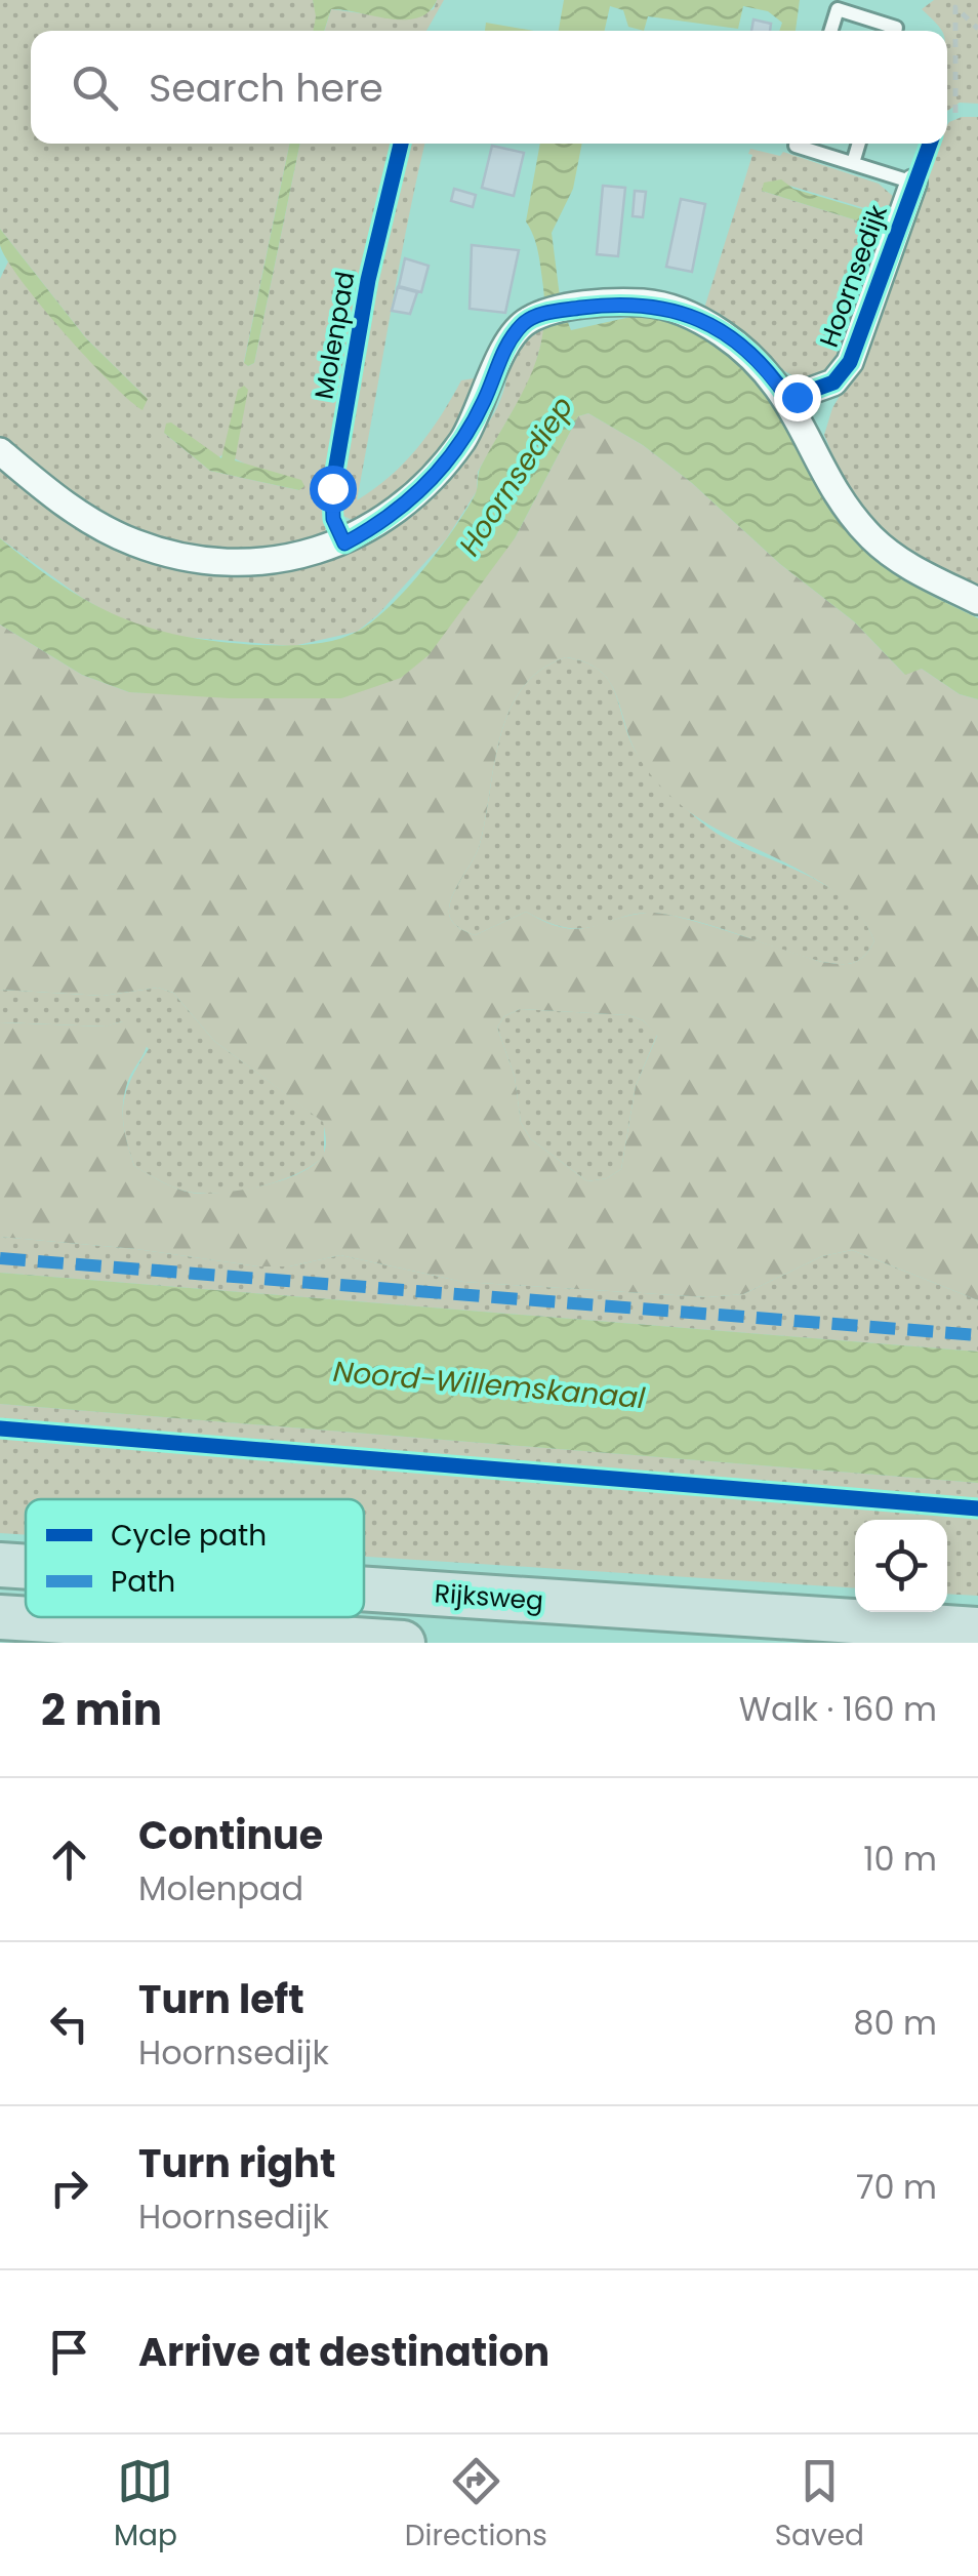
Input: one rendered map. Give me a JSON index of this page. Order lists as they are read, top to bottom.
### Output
{
  "streets": {
    "highway": ["Rijksweg"],
    "street": ["Hoornsedijk"],
    "cycle path": ["Molenpad"]
  },
  "water": ["Hoornsediep", "Noord-Willemskanaal"],
  "legend": ["Cycle path", "Path"],
  "page": {
    "search": "Search here",
    "heading": ["2 min", "Walk · 160 m"],
    "list": [
      ["Continue", "Molenpad", "10 m"],
      ["Turn left", "Hoornsedijk", "80 m"],
      ["Turn right", "Hoornsedijk", "70 m"],
      "Arrive at destination"
    ],
    "nav": ["Map", "Directions", "Saved"]
  }
}
